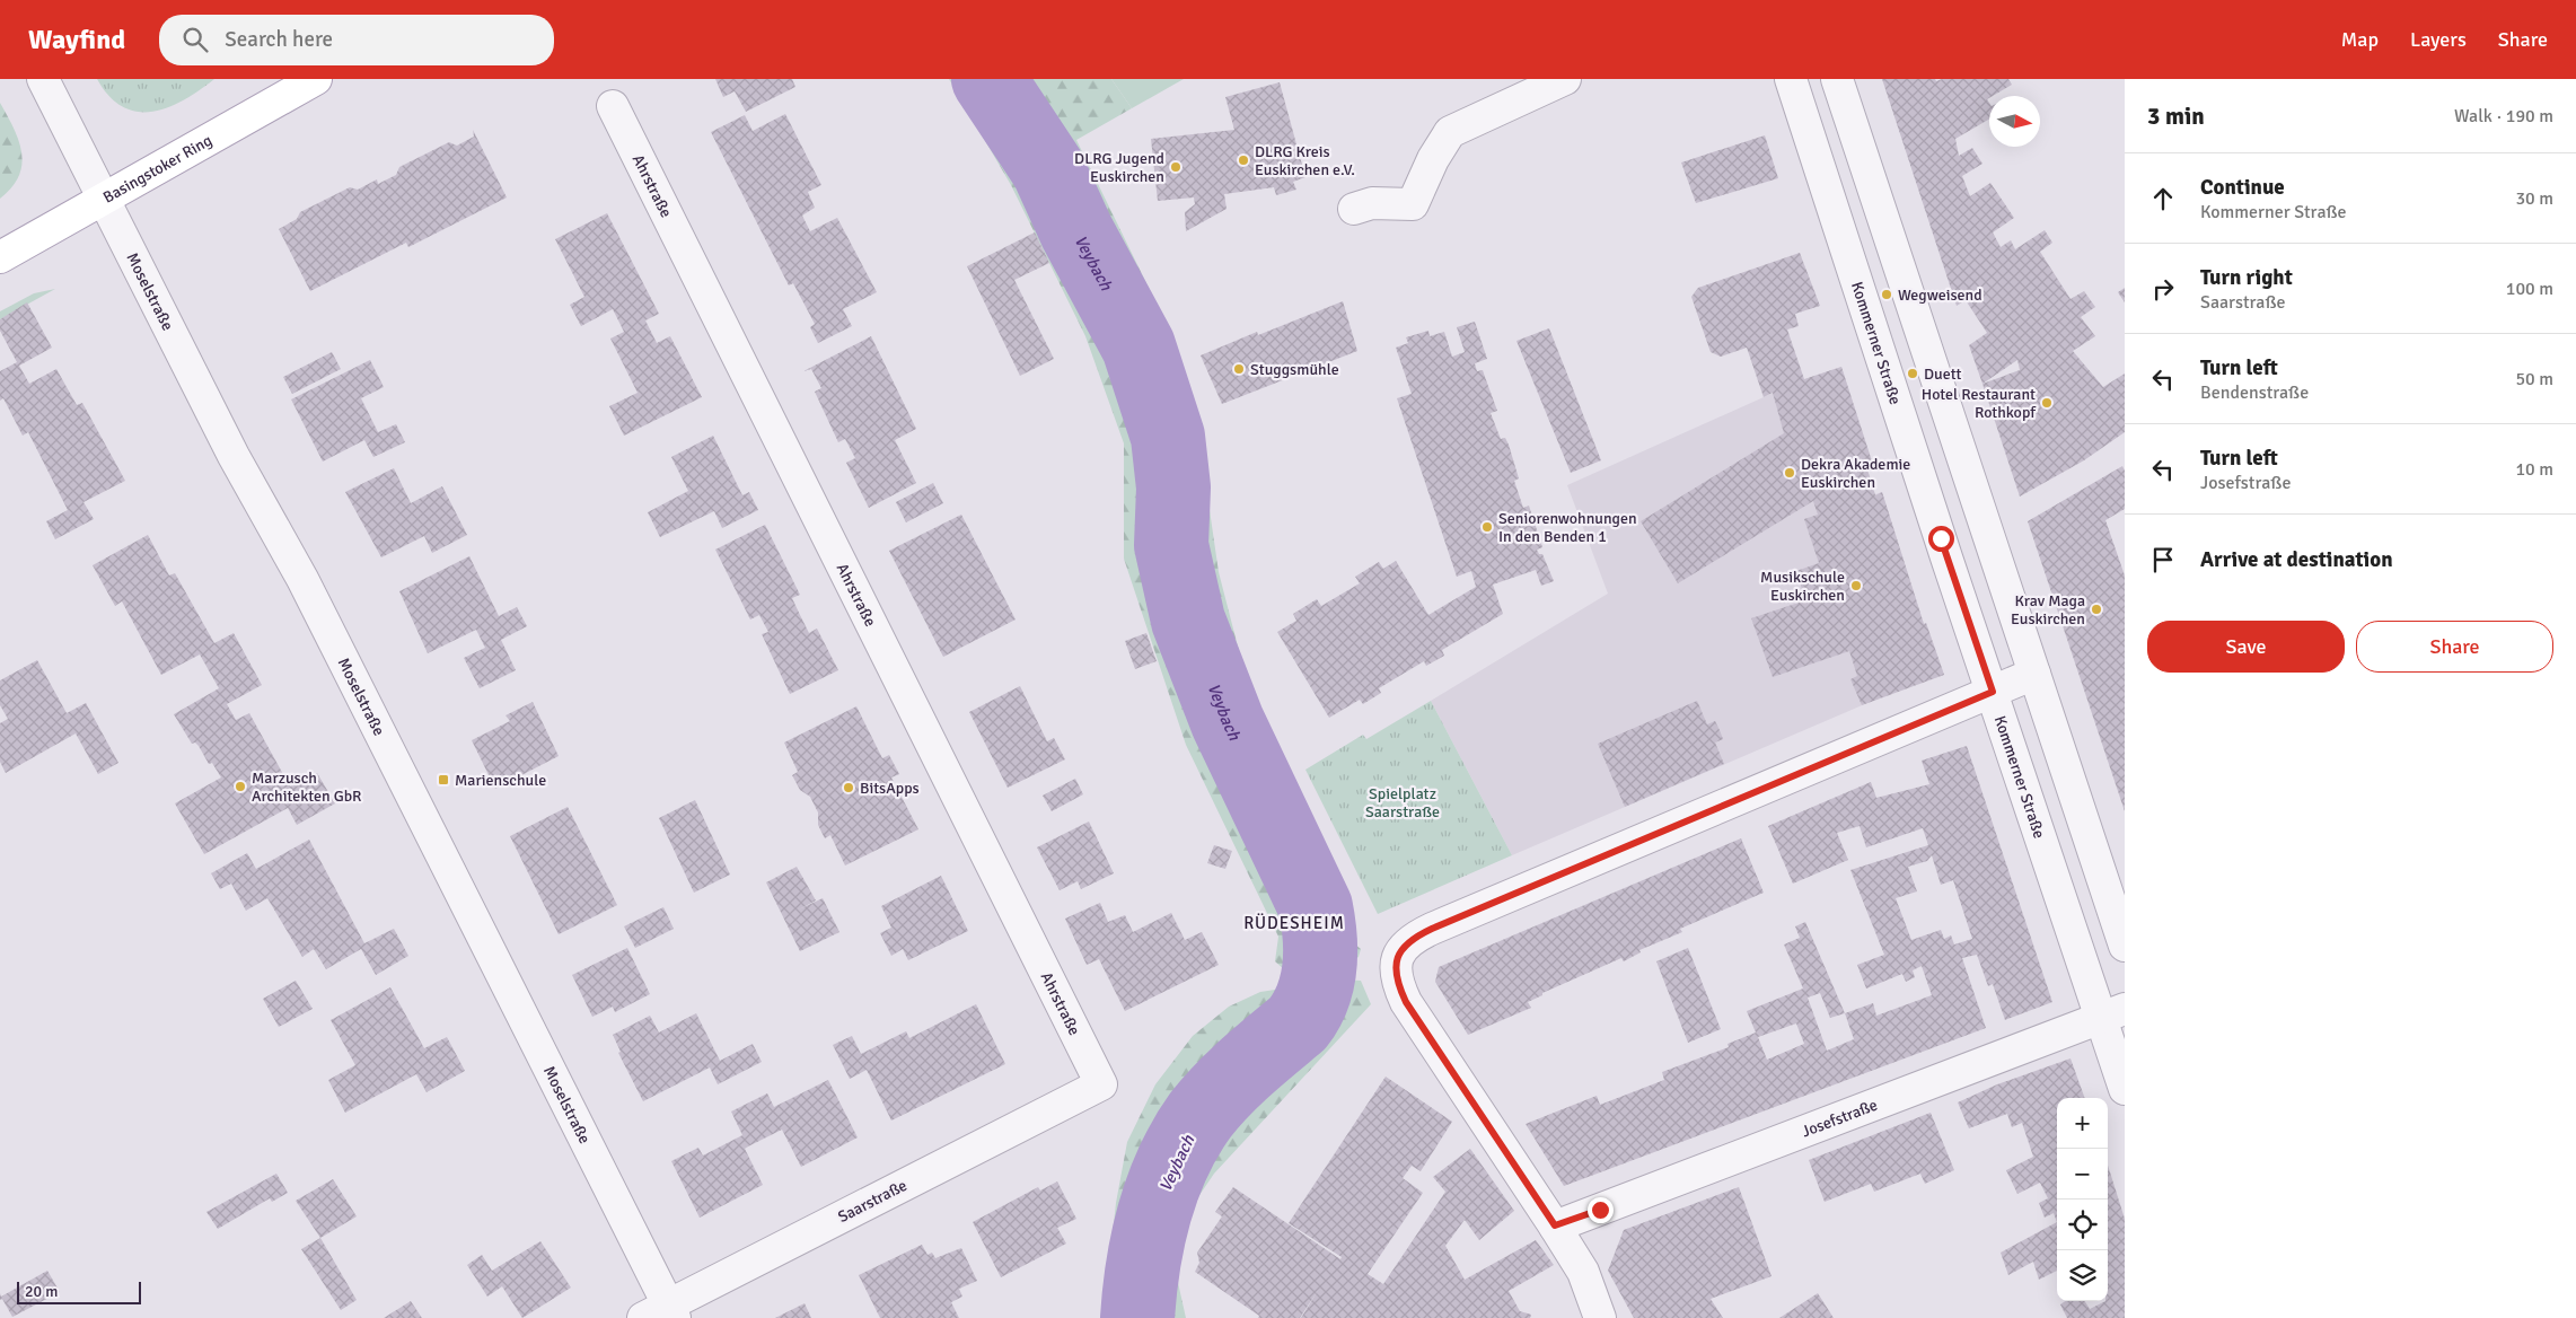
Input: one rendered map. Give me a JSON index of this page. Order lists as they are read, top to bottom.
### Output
{
  "streets": {
    "main road": ["Basingstoker Ring"],
    "street": [
      "Ahrstraße",
      "Moselstraße",
      "Kommerner Straße",
      "Josefstraße",
      "Saarstraße"
    ]
  },
  "crossings": [
    ["Basingstoker Ring", "Moselstraße"],
    ["Ahrstraße", "Saarstraße"],
    ["Moselstraße", "Saarstraße"],
    ["Kommerner Straße", "Josefstraße"]
  ],
  "districts": ["RÜDESHEIM"],
  "water": ["Veybach"],
  "parks": ["Spielplatz Saarstraße"],
  "places": {
    "other": [
      "DLRG Kreis Euskirchen e.V.",
      "DLRG Jugend Euskirchen",
      "Wegweisend",
      "Stuggsmühle",
      "Duett",
      "Hotel Restaurant Rothkopf",
      "Dekra Akademie Euskirchen",
      "Seniorenwohnungen In den Benden 1",
      "Musikschule Euskirchen",
      "Krav Maga Euskirchen",
      "Marzusch Architekten GbR",
      "BitsApps"
    ],
    "transit": ["Marienschule"]
  },
  "scale_bar": "20 m",
  "north": "right",
  "page": {
    "header": "Wayfind",
    "search": "Search here",
    "nav": ["Map", "Layers", "Share"],
    "heading": ["3 min", "Walk · 190 m"],
    "list": [
      ["Continue", "Kommerner Straße", "30 m"],
      ["Turn right", "Saarstraße", "100 m"],
      ["Turn left", "Bendenstraße", "50 m"],
      ["Turn left", "Josefstraße", "10 m"],
      "Arrive at destination"
    ],
    "buttons": ["Save", "Share"],
    "map_buttons": ["+", "−"],
    "scale": "20 m"
  }
}
